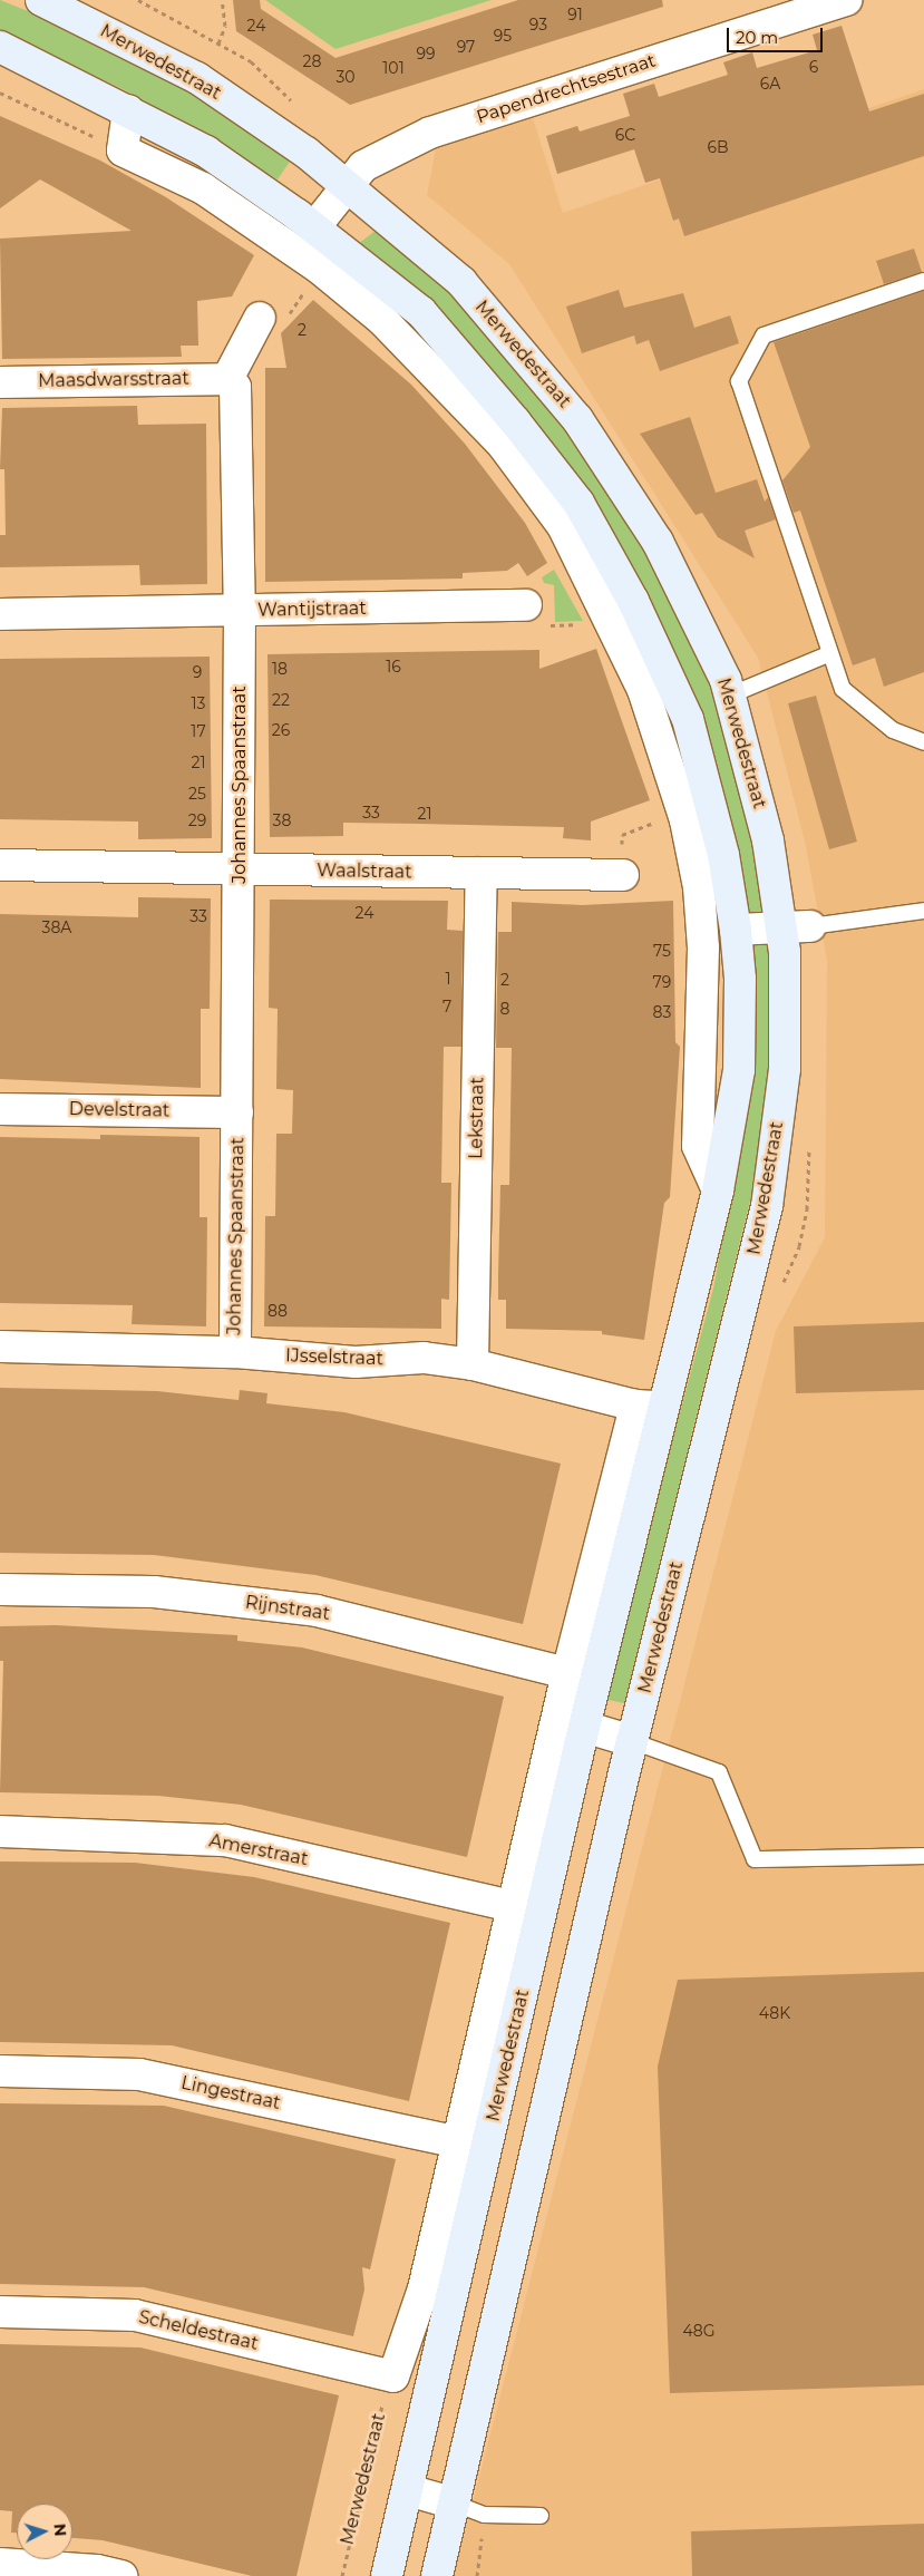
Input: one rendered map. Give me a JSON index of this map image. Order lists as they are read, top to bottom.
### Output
{
  "streets": {
    "main road": ["Merwedestraat"],
    "street": [
      "Papendrechtsestraat",
      "Maasdwarsstraat",
      "Wantijstraat",
      "Johannes Spaanstraat",
      "Waalstraat",
      "Develstraat",
      "Lekstraat",
      "IJsselstraat",
      "Rijnstraat",
      "Amerstraat",
      "Lingestraat",
      "Scheldestraat"
    ]
  },
  "crossings": [
    ["Merwedestraat", "Papendrechtsestraat"],
    ["Merwedestraat", "IJsselstraat"],
    ["Merwedestraat", "Rijnstraat"],
    ["Merwedestraat", "Amerstraat"],
    ["Merwedestraat", "Lingestraat"],
    ["Merwedestraat", "Scheldestraat"],
    ["Maasdwarsstraat", "Johannes Spaanstraat"],
    ["Wantijstraat", "Johannes Spaanstraat"],
    ["Johannes Spaanstraat", "Waalstraat"],
    ["Johannes Spaanstraat", "Develstraat"],
    ["Johannes Spaanstraat", "IJsselstraat"],
    ["Waalstraat", "Lekstraat"],
    ["Lekstraat", "IJsselstraat"]
  ],
  "house_numbers": [
    "91",
    "93",
    "24",
    "95",
    "97",
    "99",
    "28",
    "6",
    "101",
    "30",
    "6A",
    "6C",
    "6B",
    "2",
    "16",
    "18",
    "9",
    "22",
    "13",
    "26",
    "17",
    "21",
    "25",
    "33",
    "21",
    "29",
    "38",
    "24",
    "33",
    "38A",
    "75",
    "1",
    "2",
    "79",
    "7",
    "8",
    "83",
    "88",
    "48K",
    "48G"
  ],
  "scale_bar": "20 m",
  "north": "right"
}
